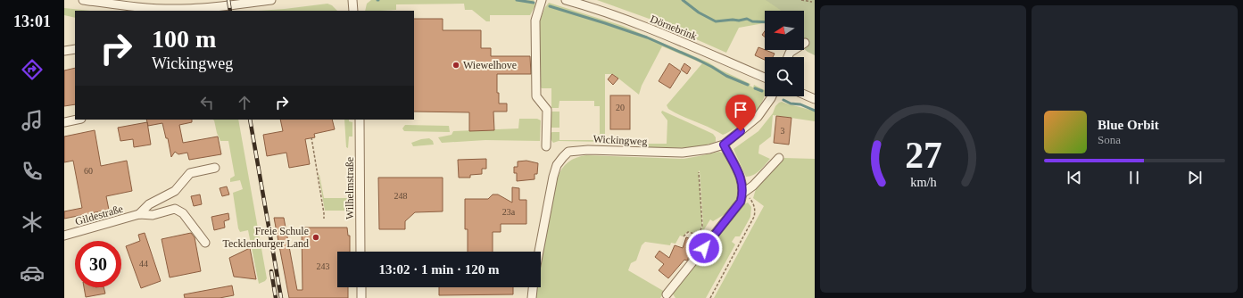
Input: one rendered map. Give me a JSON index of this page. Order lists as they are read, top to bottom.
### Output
{
  "streets": {
    "street": [
      "Dörnebrink",
      "Wickingweg",
      "Wilhelmstraße",
      "Gildestraße"
    ]
  },
  "places": ["Wiewelhove", "Freie Schule Tecklenburger Land"],
  "house_numbers": [
    "20",
    "3",
    "60",
    "248",
    "23a",
    "44",
    "243"
  ],
  "north": "left",
  "page": {
    "tabs": "13:01",
    "turn": ["100 m", "Wickingweg"],
    "song": ["Blue Orbit", "Sona"],
    "limit": "30",
    "trip": "13:02 · 1 min · 120 m",
    "gauge": ["27", "km/h"]
  }
}
